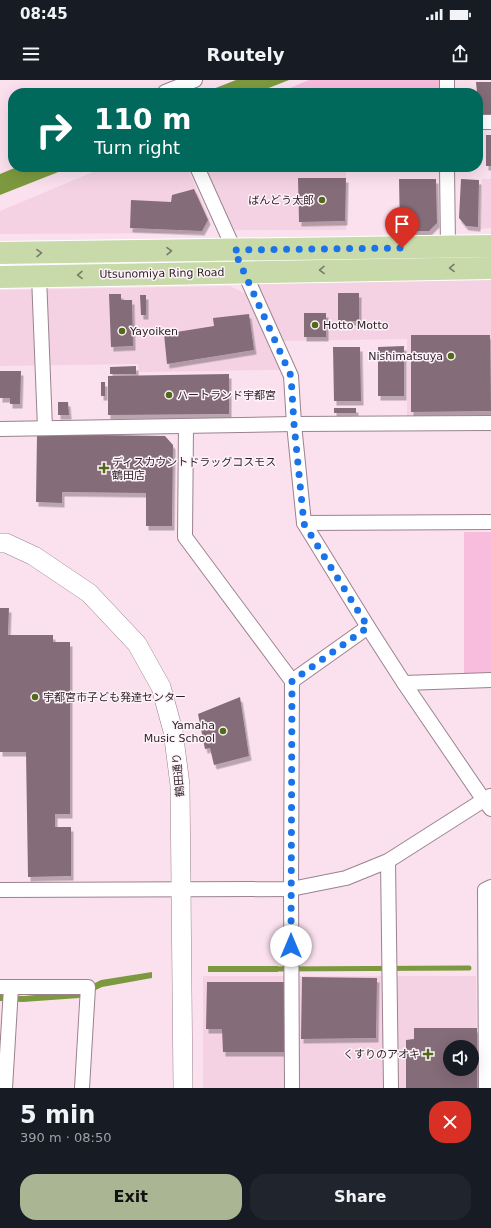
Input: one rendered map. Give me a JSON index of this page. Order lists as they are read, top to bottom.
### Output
{
  "streets": {
    "main road": ["Utsunomiya Ring Road"],
    "street": ["鶴田通り"]
  },
  "places": {
    "other": [
      "ばんどう太郎",
      "Hotto Motto",
      "Yayoiken",
      "Nishimatsuya",
      "ハートランド宇都宮",
      "宇都宮市子ども発達センター",
      "Yamaha Music School"
    ],
    "health": ["ディスカウントドラッグコスモス 鶴田店", "くすりのアオキ"]
  },
  "page": {
    "status": "08:45",
    "header": "Routely",
    "turn": ["110 m", "Turn right"],
    "heading": ["5 min", "390 m · 08:50"],
    "buttons": ["Exit", "Share"]
  }
}
